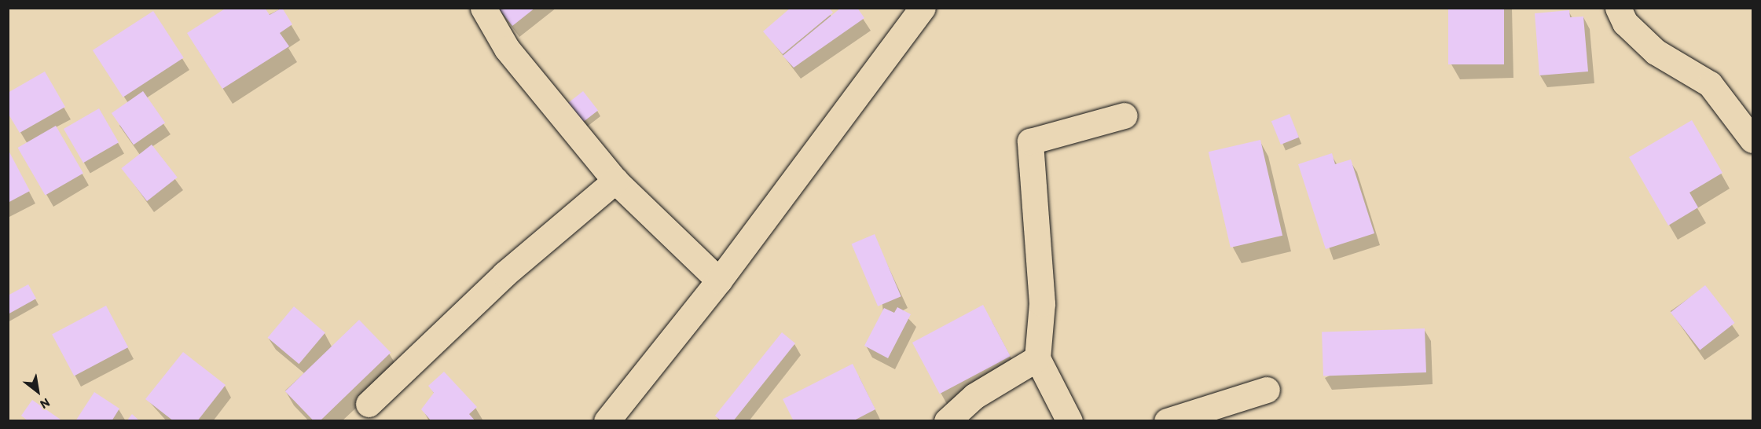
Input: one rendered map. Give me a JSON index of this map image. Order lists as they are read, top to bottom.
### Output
{
  "north": "bottom right"
}
